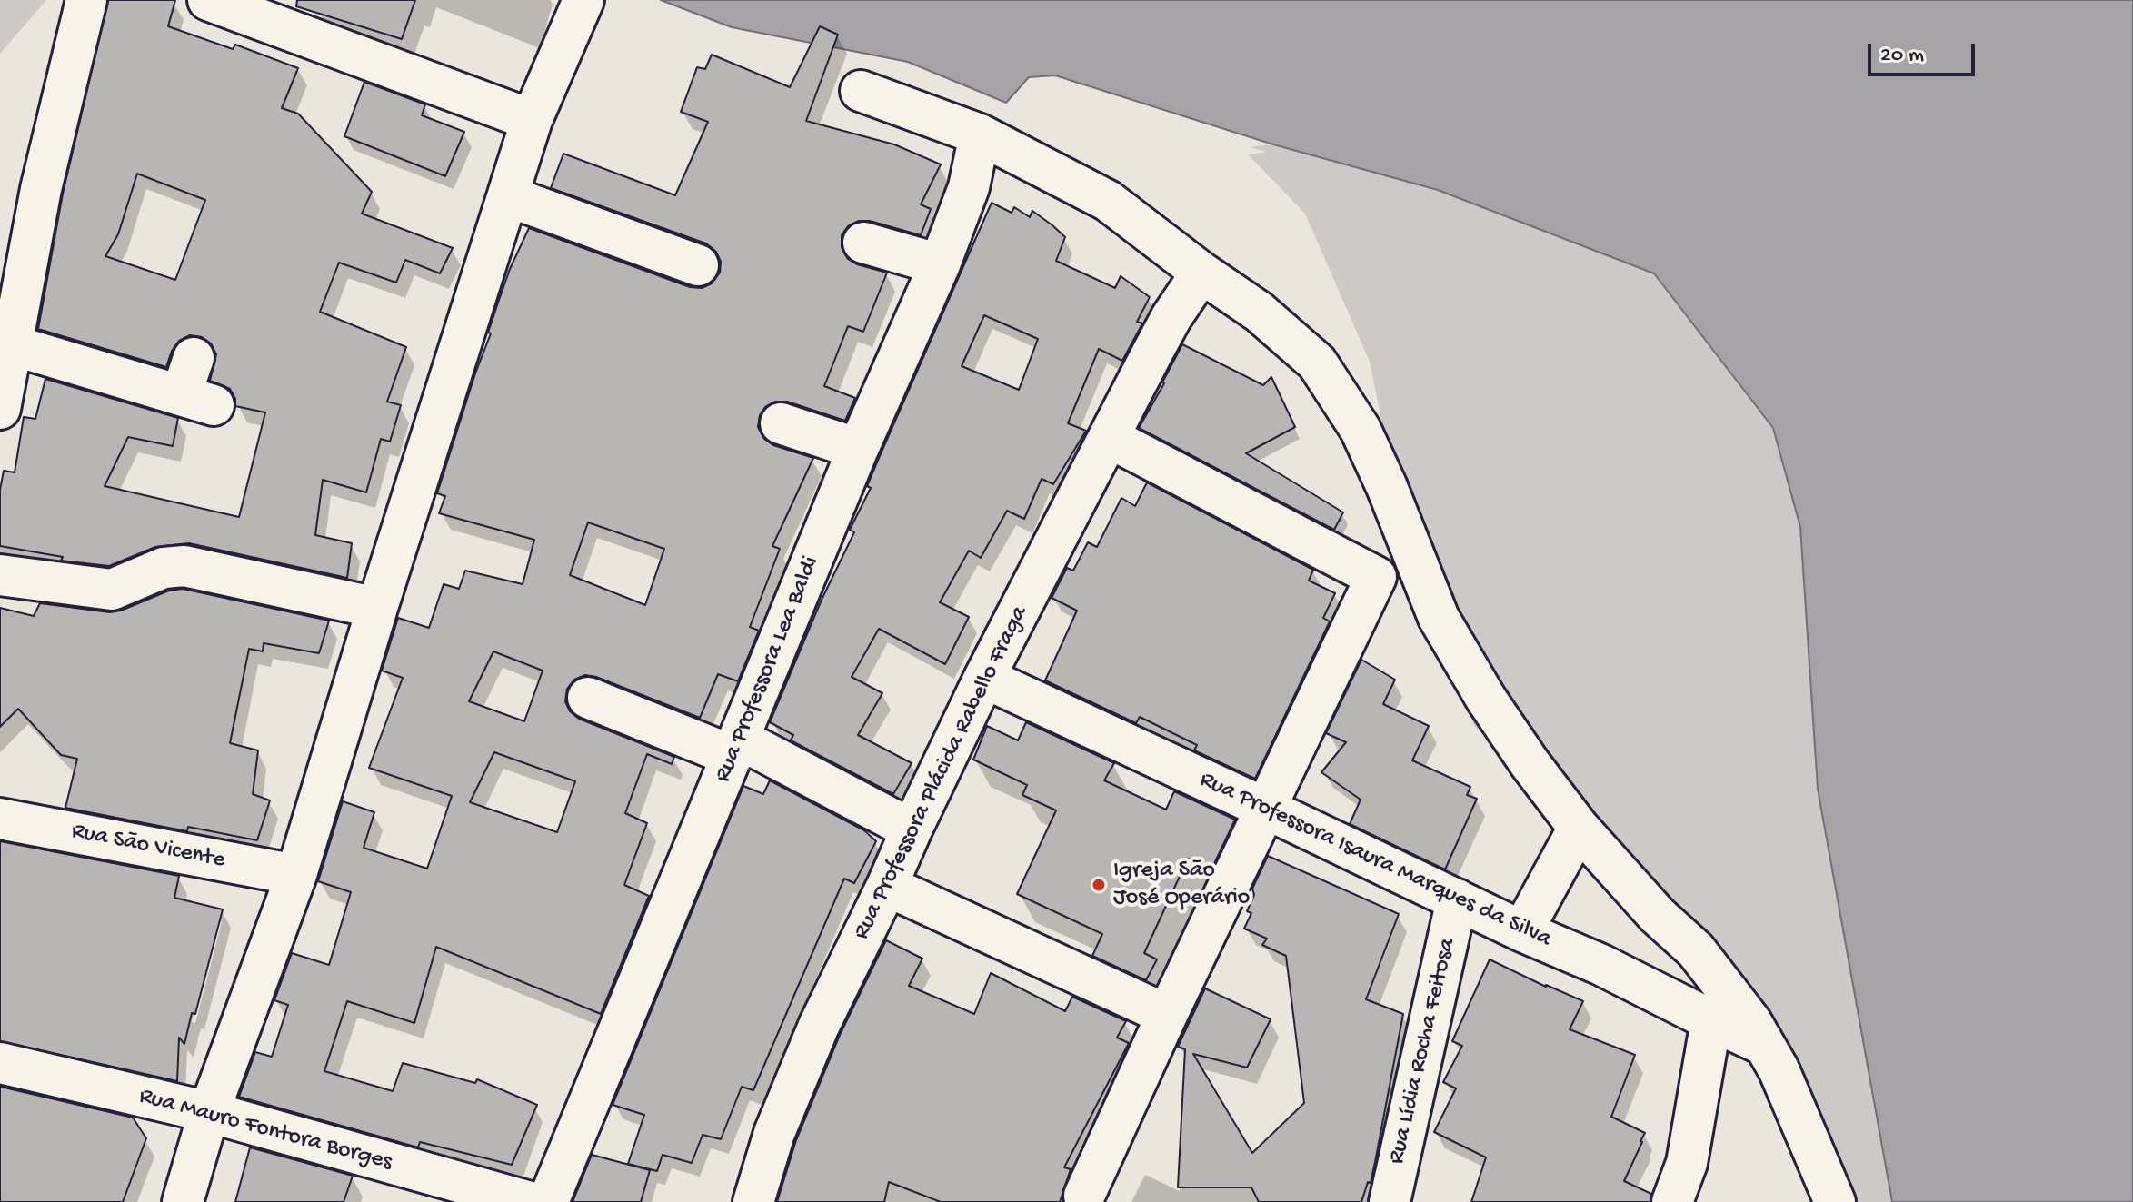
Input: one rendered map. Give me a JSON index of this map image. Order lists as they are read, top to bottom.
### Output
{
  "streets": {
    "street": [
      "Rua Professora Lea Baldi",
      "Rua Professora Plácida Rabello Fraga",
      "Rua São Vicente",
      "Rua Professora Isaura Marques da Silva",
      "Rua Lídia Rocha Feitosa",
      "Rua Mauro Fontora Borges"
    ]
  },
  "crossings": [
    ["Rua Professora Plácida Rabello Fraga", "Rua Professora Isaura Marques da Silva"],
    ["Rua Professora Isaura Marques da Silva", "Rua Lídia Rocha Feitosa"]
  ],
  "places": ["Igreja São José Operário"],
  "scale_bar": "20 m"
}
